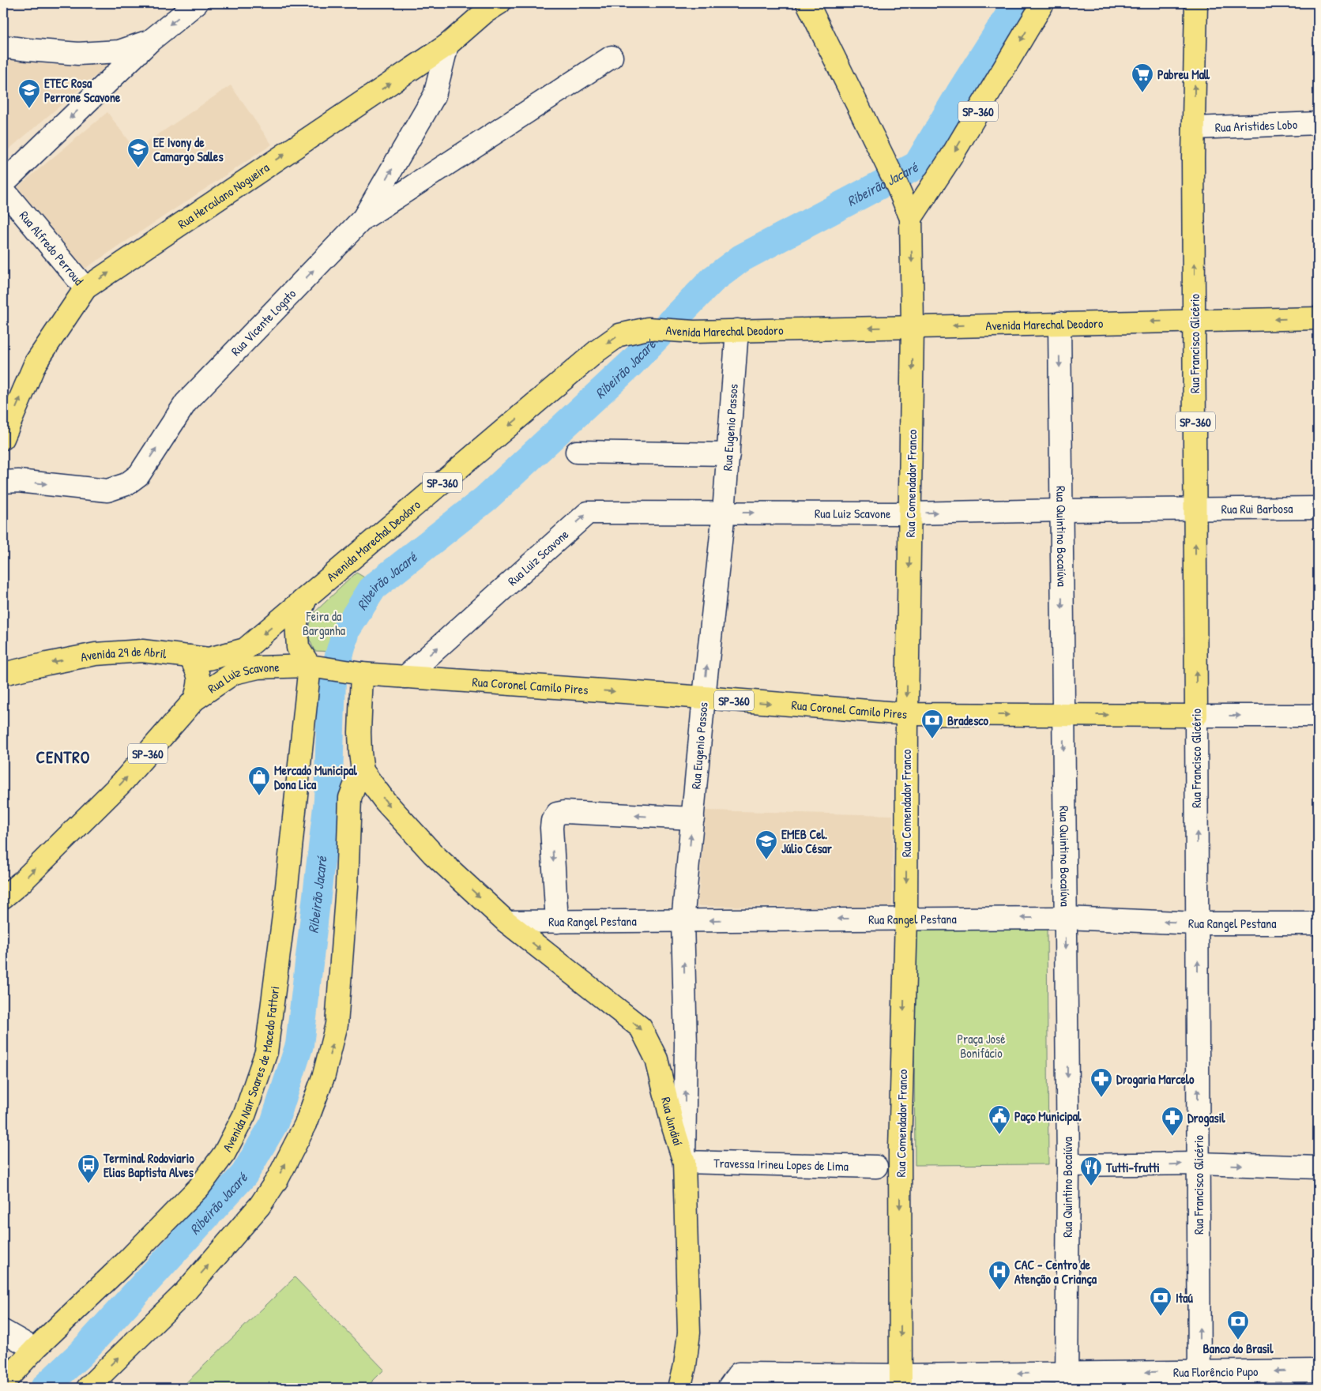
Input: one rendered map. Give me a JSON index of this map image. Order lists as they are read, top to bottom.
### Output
{
  "streets": {
    "main road": [
      "SP-360",
      "Rua Herculano Nogueira",
      "Avenida Marechal Deodoro",
      "Rua Francisco Glicério",
      "Rua Comendador Franco",
      "Rua Luiz Scavone",
      "Avenida 29 de Abril",
      "Rua Coronel Camilo Pires",
      "Avenida Nair Soares de Macedo Fattori",
      "Rua Jundiaí"
    ],
    "street": [
      "Rua Aristides Lobo",
      "Rua Alfredo Perroud",
      "Rua Vicente Logato",
      "Rua Eugenio Passos",
      "Rua Rui Barbosa",
      "Rua Quintino Bocaiúva",
      "Rua Rangel Pestana",
      "Travessa Irineu Lopes de Lima",
      "Rua Florêncio Pupo"
    ]
  },
  "crossings": [
    ["SP-360", "Rua Aristides Lobo"],
    ["SP-360", "Avenida Marechal Deodoro"],
    ["SP-360", "Rua Francisco Glicério"],
    ["SP-360", "Rua Comendador Franco"],
    ["SP-360", "Rua Luiz Scavone"],
    ["SP-360", "Avenida 29 de Abril"],
    ["SP-360", "Avenida Nair Soares de Macedo Fattori"],
    ["Rua Aristides Lobo", "Rua Francisco Glicério"],
    ["Rua Herculano Nogueira", "Rua Alfredo Perroud"],
    ["Rua Herculano Nogueira", "Rua Vicente Logato"],
    ["Avenida Marechal Deodoro", "Rua Francisco Glicério"],
    ["Avenida Marechal Deodoro", "Rua Eugenio Passos"],
    ["Avenida Marechal Deodoro", "Rua Comendador Franco"],
    ["Avenida Marechal Deodoro", "Rua Quintino Bocaiúva"],
    ["Avenida Marechal Deodoro", "Avenida 29 de Abril"],
    ["Rua Francisco Glicério", "Rua Rui Barbosa"],
    ["Rua Francisco Glicério", "Rua Luiz Scavone"],
    ["Rua Francisco Glicério", "Rua Coronel Camilo Pires"],
    ["Rua Francisco Glicério", "Rua Rangel Pestana"],
    ["Rua Francisco Glicério", "Rua Florêncio Pupo"],
    ["Rua Eugenio Passos", "Rua Luiz Scavone"],
    ["Rua Eugenio Passos", "Rua Coronel Camilo Pires"],
    ["Rua Eugenio Passos", "Rua Rangel Pestana"],
    ["Rua Eugenio Passos", "Rua Jundiaí"],
    ["Rua Eugenio Passos", "Travessa Irineu Lopes de Lima"],
    ["Rua Comendador Franco", "Rua Luiz Scavone"],
    ["Rua Comendador Franco", "Rua Coronel Camilo Pires"],
    ["Rua Comendador Franco", "Rua Rangel Pestana"],
    ["Rua Comendador Franco", "Rua Florêncio Pupo"],
    ["Rua Rui Barbosa", "Rua Luiz Scavone"],
    ["Rua Luiz Scavone", "Rua Quintino Bocaiúva"],
    ["Rua Luiz Scavone", "Rua Coronel Camilo Pires"],
    ["Rua Luiz Scavone", "Avenida Nair Soares de Macedo Fattori"],
    ["Rua Quintino Bocaiúva", "Rua Coronel Camilo Pires"],
    ["Rua Quintino Bocaiúva", "Rua Rangel Pestana"],
    ["Rua Quintino Bocaiúva", "Rua Florêncio Pupo"],
    ["Rua Rangel Pestana", "Rua Jundiaí"],
    ["Rua Jundiaí", "Travessa Irineu Lopes de Lima"]
  ],
  "one_way": [
    "Rua Herculano Nogueira",
    "Avenida Marechal Deodoro",
    "Rua Francisco Glicério",
    "Rua Eugenio Passos",
    "Rua Comendador Franco",
    "Rua Luiz Scavone",
    "Rua Quintino Bocaiúva",
    "Avenida 29 de Abril",
    "Rua Coronel Camilo Pires",
    "Rua Rangel Pestana",
    "Rua Jundiaí",
    "Rua Florêncio Pupo"
  ],
  "districts": ["CENTRO"],
  "water": ["Ribeirão Jacaré"],
  "parks": ["Feira da Barganha", "Praça José Bonifácio"],
  "places": {
    "supermarket": ["Pabreu Mall"],
    "school or university": ["ETEC Rosa Perrone Scavone", "EE Ivony de Camargo Salles", "EMEB Cel. Júlio César"],
    "bank": ["Bradesco", "Itaú", "Banco do Brasil"],
    "shop": ["Mercado Municipal Dona Lica"],
    "pharmacy": ["Drogaria Marcelo", "Drogasil"],
    "public building": ["Paço Municipal"],
    "bus stop": ["Terminal Rodoviario Elias Baptista Alves"],
    "restaurant": ["Tutti-frutti"],
    "hospital": ["CAC - Centro de Atenção a Criança"]
  }
}
